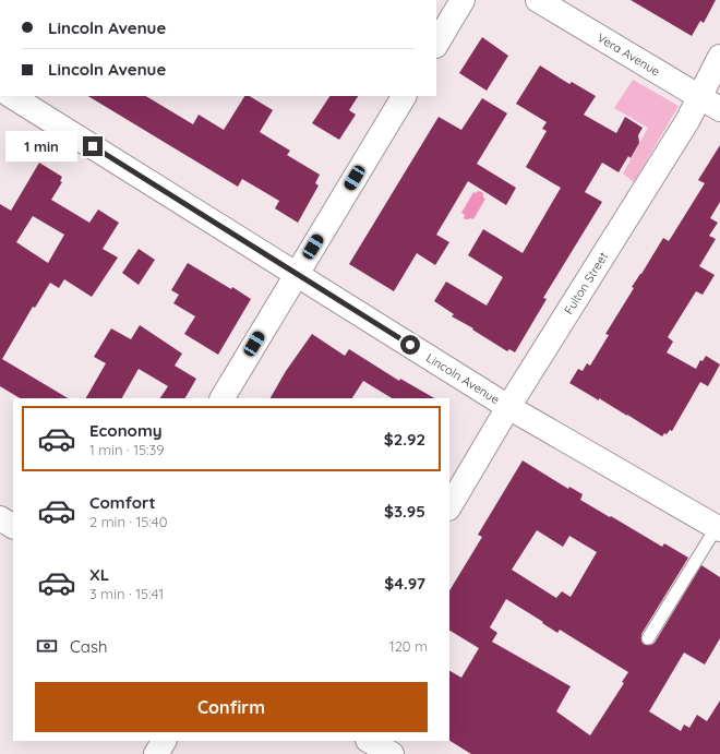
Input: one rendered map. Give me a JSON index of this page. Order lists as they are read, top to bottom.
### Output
{
  "streets": {
    "street": ["Vera Avenue", "Fulton Street", "Lincoln Avenue"]
  },
  "crossings": [
    ["Vera Avenue", "Fulton Street"],
    ["Fulton Street", "Lincoln Avenue"]
  ],
  "page": {
    "banner": ["Lincoln Avenue", "Lincoln Avenue"],
    "bubble": "1 min",
    "list": [
      {
        "name": "Economy",
        "note": "1 min · 15:39",
        "value": "$2.92"
      },
      {
        "name": "Comfort",
        "note": "2 min · 15:40",
        "value": "$3.95"
      },
      {
        "name": "XL",
        "note": "3 min · 15:41",
        "value": "$4.97"
      }
    ],
    "pay": ["Cash", "120 m"],
    "buttons": "Confirm"
  }
}
